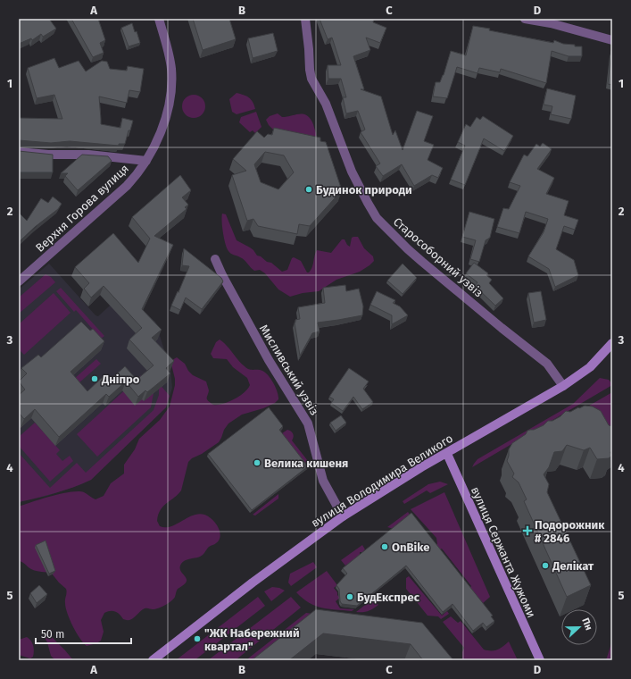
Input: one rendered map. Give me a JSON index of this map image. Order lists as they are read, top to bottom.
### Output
{
  "streets": {
    "main road": ["вулиця Володимира Великого", "вулиця Сержанта Жужоми"],
    "street": ["Верхня Горова вулиця", "Старособорний узвіз", "Мисливський узвіз"]
  },
  "crossings": [
    ["Старособорний узвіз", "вулиця Володимира Великого"],
    ["Мисливський узвіз", "вулиця Володимира Великого"],
    ["вулиця Володимира Великого", "вулиця Сержанта Жужоми"]
  ],
  "places": {
    "other": [
      "Будинок природи",
      "Дніпро",
      "Велика кишеня",
      "OnBike",
      "Делікат",
      "БудЕкспрес",
      "\"ЖК Набережний квартал\""
    ],
    "health": ["Подорожник # 2846"]
  },
  "scale_bar": "50 m",
  "north": "right",
  "grid": {
    "columns": [
      "A",
      "B",
      "C",
      "D"
    ],
    "rows": [
      "1",
      "2",
      "3",
      "4",
      "5"
    ]
  }
}
